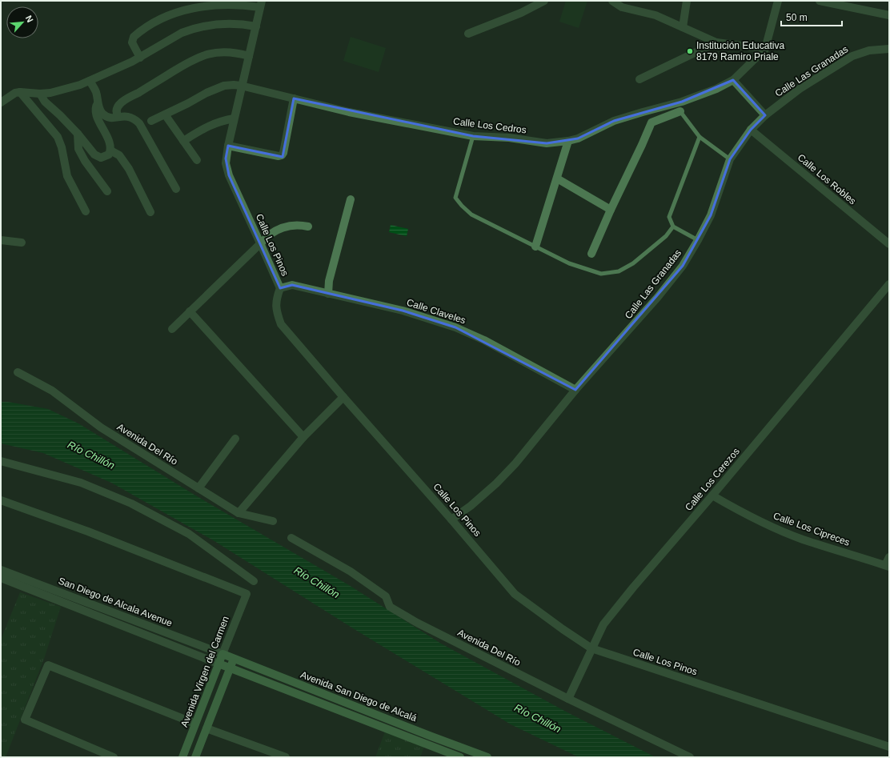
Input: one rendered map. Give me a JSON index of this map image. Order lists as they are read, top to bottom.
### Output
{
  "streets": {
    "main road": ["Avenida Vírgen del Carmen", "Avenida San Diego de Alcalá"],
    "street": [
      "Calle Las Granadas",
      "Calle Los Cedros",
      "Calle Los Robles",
      "Calle Los Pinos",
      "Calle Claveles",
      "Avenida Del Río",
      "Calle Los Cerezos",
      "Calle Los Cipreces",
      "San Diego de Alcala Avenue"
    ]
  },
  "crossings": [
    ["Calle Las Granadas", "Calle Los Robles"],
    ["Calle Las Granadas", "Calle Los Pinos"],
    ["Calle Las Granadas", "Calle Claveles"],
    ["Calle Los Cedros", "Calle Los Pinos"],
    ["Calle Los Pinos", "Calle Claveles"],
    ["Calle Los Pinos", "Calle Los Cerezos"],
    ["Avenida Del Río", "Calle Los Cerezos"],
    ["Calle Los Cerezos", "Calle Los Cipreces"],
    ["San Diego de Alcala Avenue", "Avenida Vírgen del Carmen"],
    ["San Diego de Alcala Avenue", "Avenida San Diego de Alcalá"],
    ["Avenida Vírgen del Carmen", "Avenida San Diego de Alcalá"]
  ],
  "water": ["Río Chillón"],
  "places": ["Institución Educativa 8179 Ramiro Priale"],
  "scale_bar": "50 m",
  "north": "top right"
}
